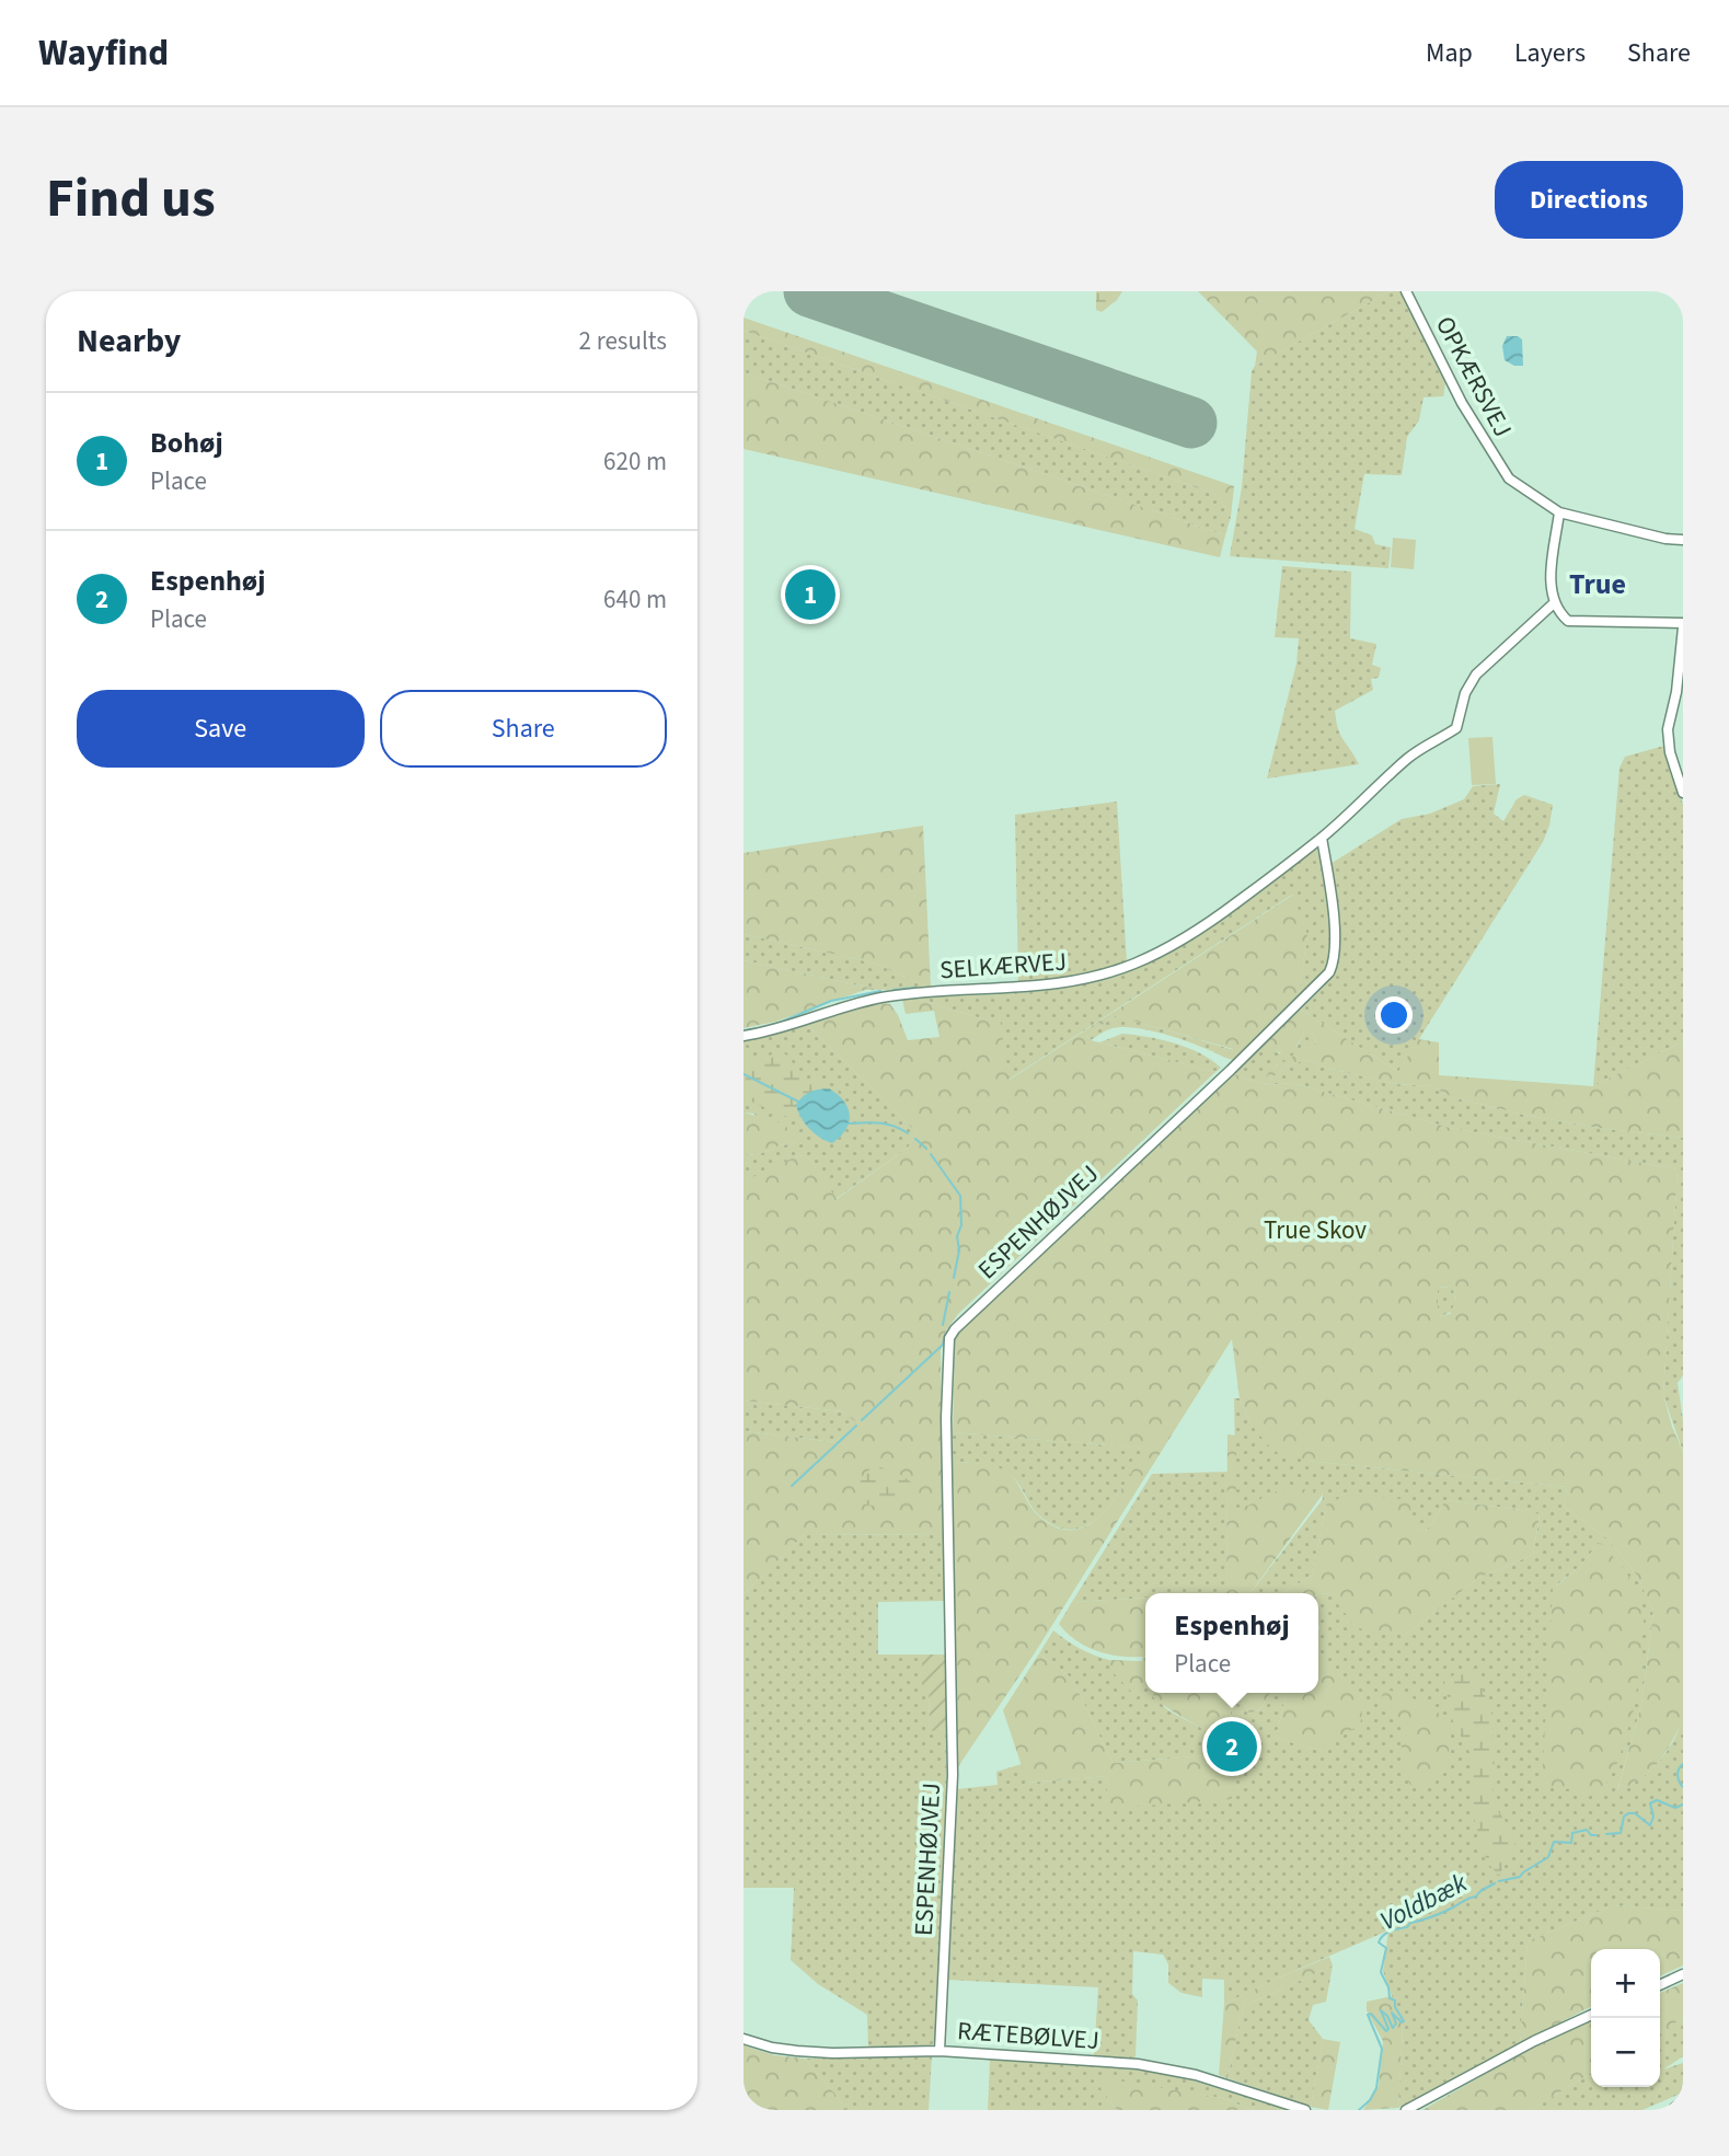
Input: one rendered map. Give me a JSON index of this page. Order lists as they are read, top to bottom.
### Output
{
  "streets": {
    "street": [
      "OPKÆRSVEJ",
      "SELKÆRVEJ",
      "ESPENHØJVEJ",
      "RÆTEBØLVEJ"
    ]
  },
  "crossings": [
    ["SELKÆRVEJ", "ESPENHØJVEJ"],
    ["ESPENHØJVEJ", "RÆTEBØLVEJ"]
  ],
  "districts": ["True"],
  "water": ["Voldbæk"],
  "parks": ["True Skov"],
  "page": {
    "header": "Wayfind",
    "nav": ["Map", "Layers", "Share"],
    "title": "Find us",
    "buttons": [
      "Directions",
      ["Save", "Share"]
    ],
    "heading": ["Nearby", "2 results"],
    "list": [
      {
        "mark": "1",
        "name": "Bohøj",
        "note": "Place",
        "value": "620 m"
      },
      {
        "mark": "2",
        "name": "Espenhøj",
        "note": "Place",
        "value": "640 m"
      }
    ],
    "pins": ["1", "2"],
    "popup": ["Espenhøj", "Place"],
    "map_buttons": ["+", "−"]
  }
}
